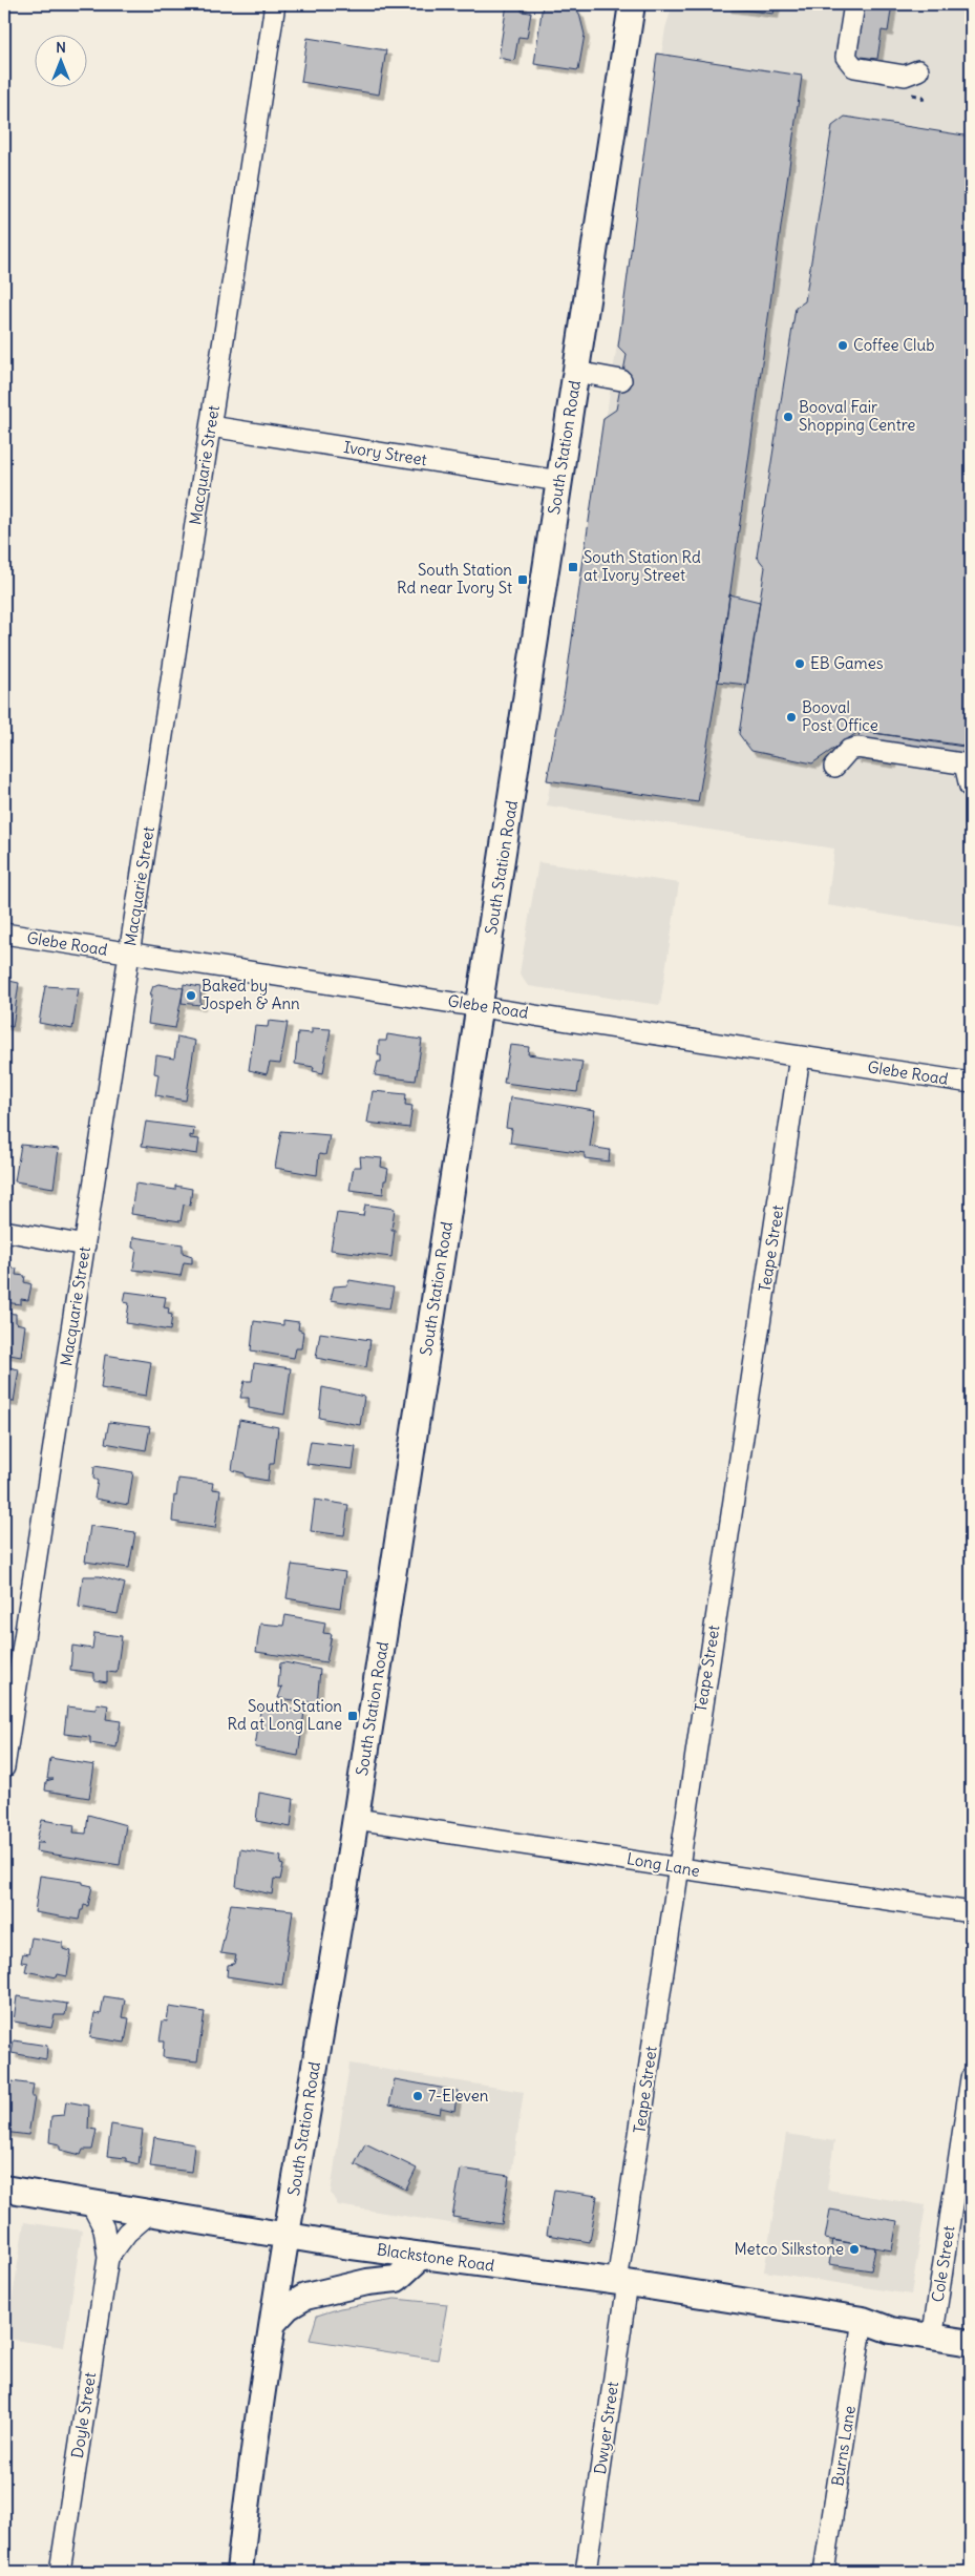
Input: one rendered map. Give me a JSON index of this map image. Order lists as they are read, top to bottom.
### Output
{
  "streets": {
    "main road": ["South Station Road", "Blackstone Road"],
    "street": [
      "Ivory Street",
      "Macquarie Street",
      "Glebe Road",
      "Teape Street",
      "Long Lane",
      "Cole Street",
      "Doyle Street",
      "Dwyer Street",
      "Burns Lane"
    ]
  },
  "crossings": [
    ["South Station Road", "Ivory Street"],
    ["South Station Road", "Glebe Road"],
    ["South Station Road", "Long Lane"],
    ["South Station Road", "Blackstone Road"],
    ["Ivory Street", "Macquarie Street"],
    ["Macquarie Street", "Glebe Road"],
    ["Glebe Road", "Teape Street"],
    ["Teape Street", "Long Lane"],
    ["Teape Street", "Blackstone Road"],
    ["Teape Street", "Dwyer Street"],
    ["Blackstone Road", "Cole Street"],
    ["Blackstone Road", "Doyle Street"],
    ["Blackstone Road", "Dwyer Street"],
    ["Blackstone Road", "Burns Lane"]
  ],
  "places": {
    "other": [
      "Coffee Club",
      "Booval Fair Shopping Centre",
      "EB Games",
      "Booval Post Office",
      "Baked by Jospeh & Ann",
      "7-Eleven",
      "Metco Silkstone"
    ],
    "transit": ["South Station Rd at Ivory Street", "South Station Rd near Ivory St", "South Station Rd at Long Lane"]
  },
  "north": "top"
}
